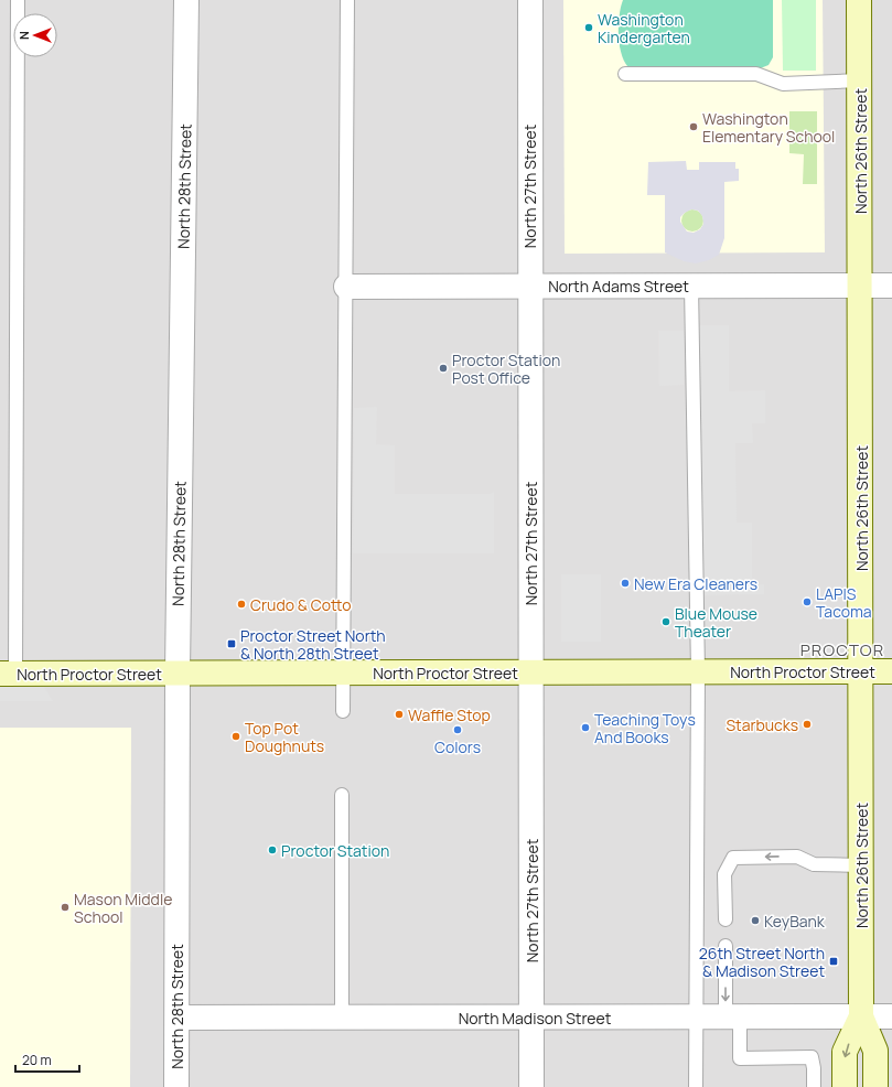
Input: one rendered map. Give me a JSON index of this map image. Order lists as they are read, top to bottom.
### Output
{
  "streets": {
    "street": [
      "North 26th Street",
      "North 28th Street",
      "North 27th Street",
      "North Adams Street",
      "North Proctor Street",
      "North Madison Street"
    ]
  },
  "crossings": [
    ["North 26th Street", "North Adams Street"],
    ["North 26th Street", "North Proctor Street"],
    ["North 26th Street", "North Madison Street"],
    ["North 28th Street", "North Proctor Street"],
    ["North 28th Street", "North Madison Street"],
    ["North 27th Street", "North Adams Street"],
    ["North 27th Street", "North Proctor Street"],
    ["North 27th Street", "North Madison Street"]
  ],
  "districts": ["PROCTOR"],
  "places": {
    "other": [
      "Washington Kindergarten",
      "Washington Elementary School",
      "Proctor Station Post Office",
      "New Era Cleaners",
      "LAPIS Tacoma",
      "Crudo & Cotto",
      "Blue Mouse Theater",
      "Waffle Stop",
      "Starbucks",
      "Teaching Toys And Books",
      "Colors",
      "Top Pot Doughnuts",
      "Proctor Station",
      "Mason Middle School",
      "KeyBank"
    ],
    "transit": ["Proctor Street North & North 28th Street", "26th Street North & Madison Street"]
  },
  "scale_bar": "20 m",
  "north": "left"
}
